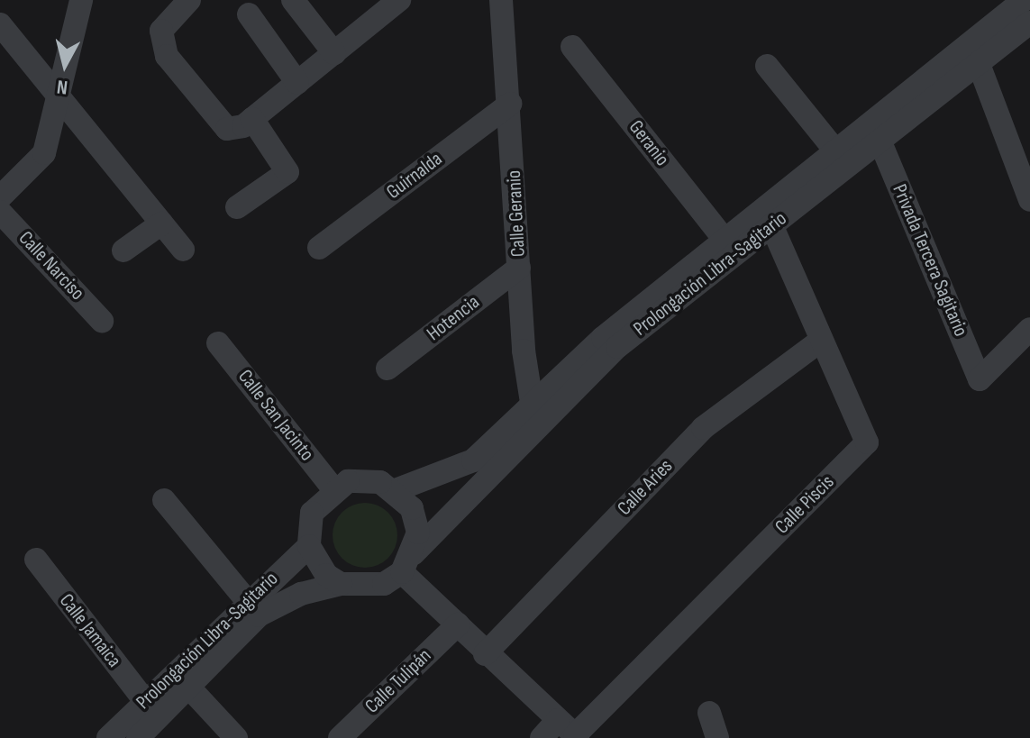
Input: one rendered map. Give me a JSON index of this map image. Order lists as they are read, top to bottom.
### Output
{
  "streets": {
    "street": [
      "Geranio",
      "Guirnalda",
      "Calle Geranio",
      "Privada Tercera Sagitario",
      "Calle Narciso",
      "Prolongación Libra-Sagitario",
      "Hotencia",
      "Calle San Jacinto",
      "Calle Aries",
      "Calle Piscis",
      "Calle Jamaica",
      "Calle Tulipán"
    ]
  },
  "crossings": [
    ["Geranio", "Prolongación Libra-Sagitario"],
    ["Guirnalda", "Calle Geranio"],
    ["Calle Geranio", "Prolongación Libra-Sagitario"],
    ["Calle Geranio", "Hotencia"],
    ["Privada Tercera Sagitario", "Prolongación Libra-Sagitario"],
    ["Prolongación Libra-Sagitario", "Calle San Jacinto"],
    ["Prolongación Libra-Sagitario", "Calle Piscis"],
    ["Prolongación Libra-Sagitario", "Calle Jamaica"],
    ["Calle Aries", "Calle Piscis"]
  ],
  "north": "bottom"
}
